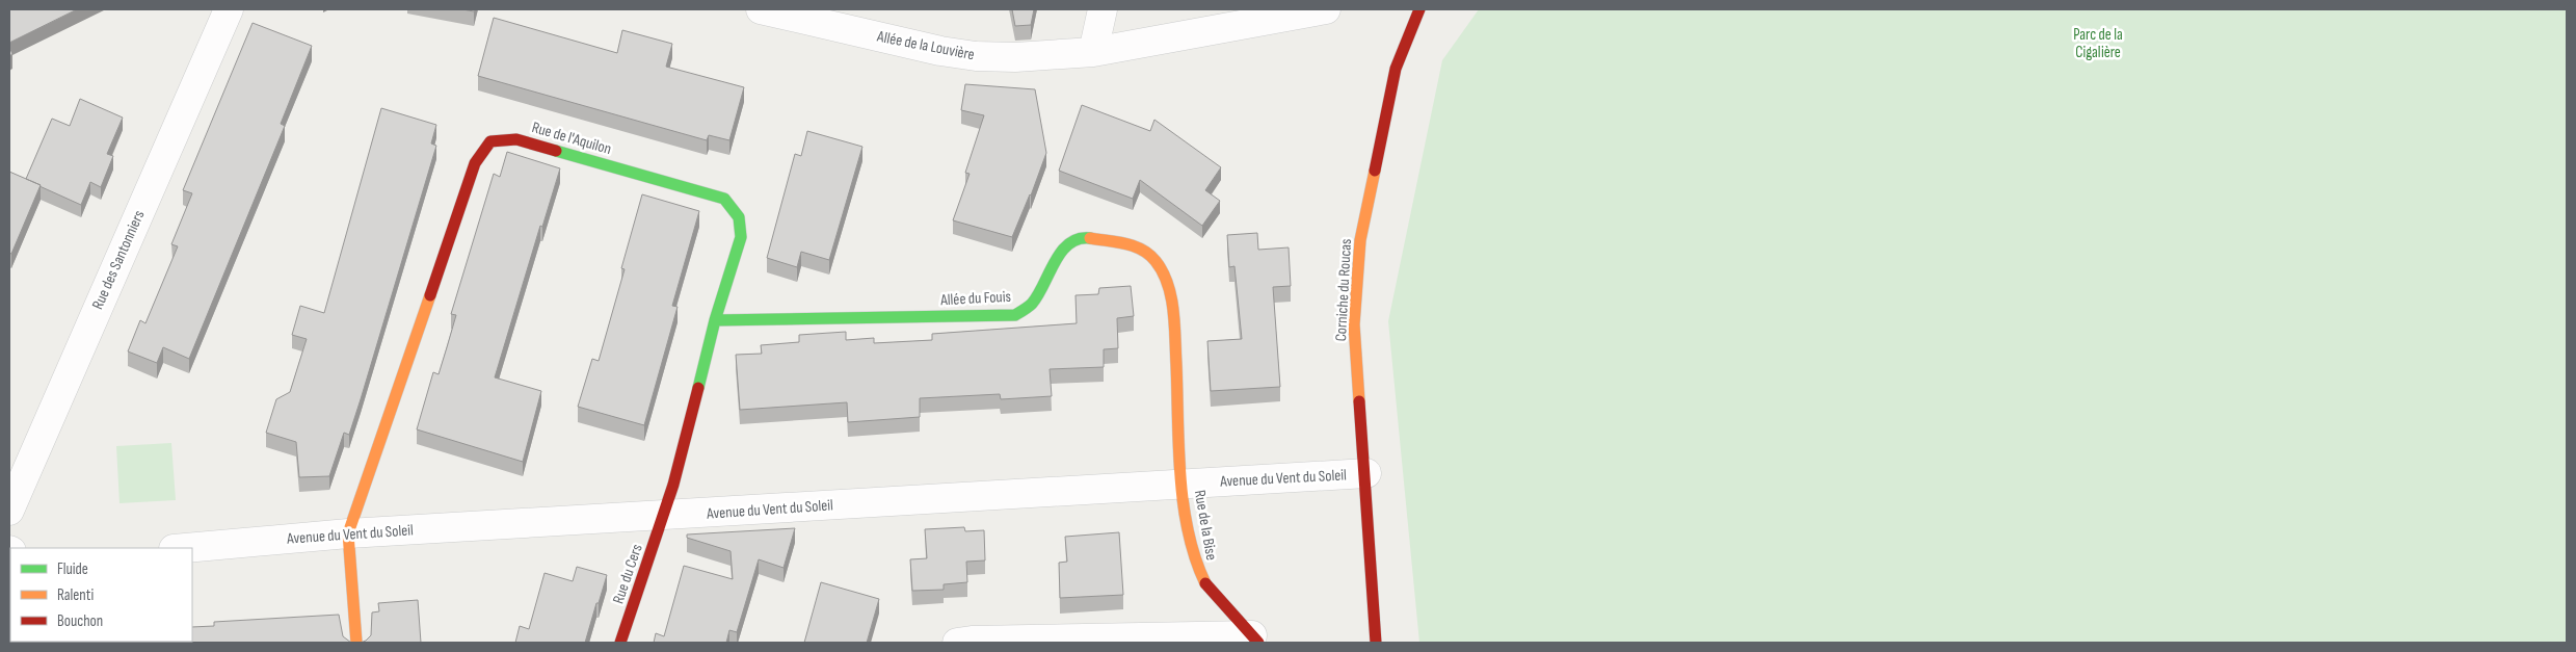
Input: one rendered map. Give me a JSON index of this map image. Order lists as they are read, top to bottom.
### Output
{
  "streets": {
    "street": [
      "Allée de la Louvière",
      "Rue de l'Aquilon",
      "Rue des Santonniers",
      "Corniche du Roucas",
      "Allée du Fouis",
      "Avenue du Vent du Soleil",
      "Rue de la Bise",
      "Rue du Cers"
    ]
  },
  "crossings": [
    ["Rue de l'Aquilon", "Allée du Fouis"],
    ["Rue de l'Aquilon", "Avenue du Vent du Soleil"],
    ["Rue de l'Aquilon", "Rue du Cers"],
    ["Corniche du Roucas", "Avenue du Vent du Soleil"],
    ["Allée du Fouis", "Avenue du Vent du Soleil"],
    ["Allée du Fouis", "Rue de la Bise"],
    ["Avenue du Vent du Soleil", "Rue de la Bise"],
    ["Avenue du Vent du Soleil", "Rue du Cers"]
  ],
  "parks": ["Parc de la Cigalière"],
  "legend": ["Fluide", "Ralenti", "Bouchon"]
}
